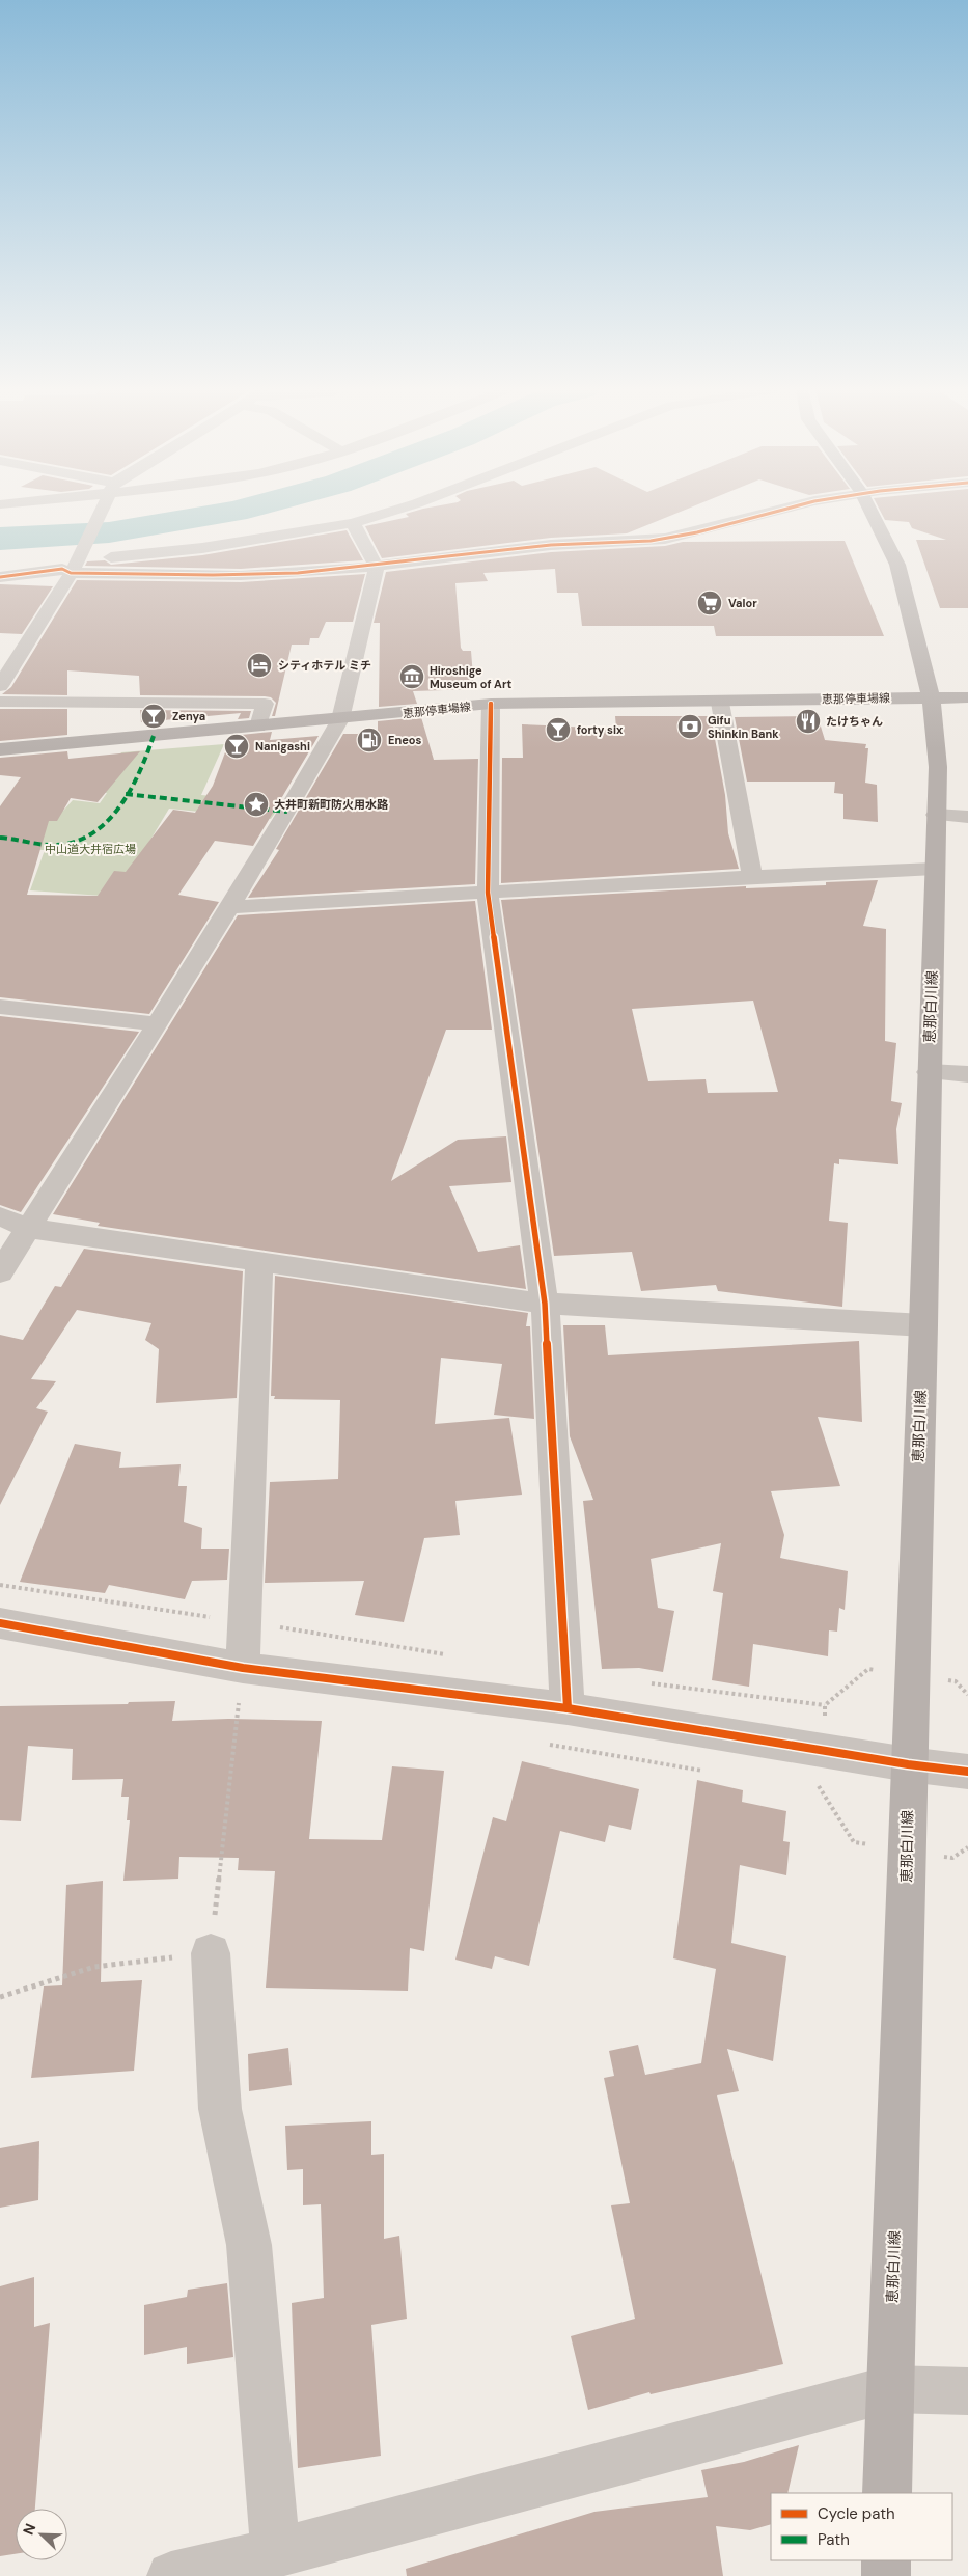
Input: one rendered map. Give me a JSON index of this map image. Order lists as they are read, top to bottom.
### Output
{
  "streets": {
    "main road": ["恵那停車場線", "恵那白川線"]
  },
  "crossings": [
    ["恵那停車場線", "恵那白川線"]
  ],
  "parks": ["中山道大井宿広場"],
  "places": {
    "supermarket": ["Valor"],
    "hotel": ["シティホテル ミチ"],
    "museum": ["Hiroshige Museum of Art"],
    "bar": ["Zenya", "forty six", "Nanigashi"],
    "restaurant": ["たけちゃん"],
    "bank": ["Gifu Shinkin Bank"],
    "fuel station": ["Eneos"],
    "place": ["大井町新町防火用水路"]
  },
  "legend": ["Cycle path", "Path"],
  "north": "top left"
}
